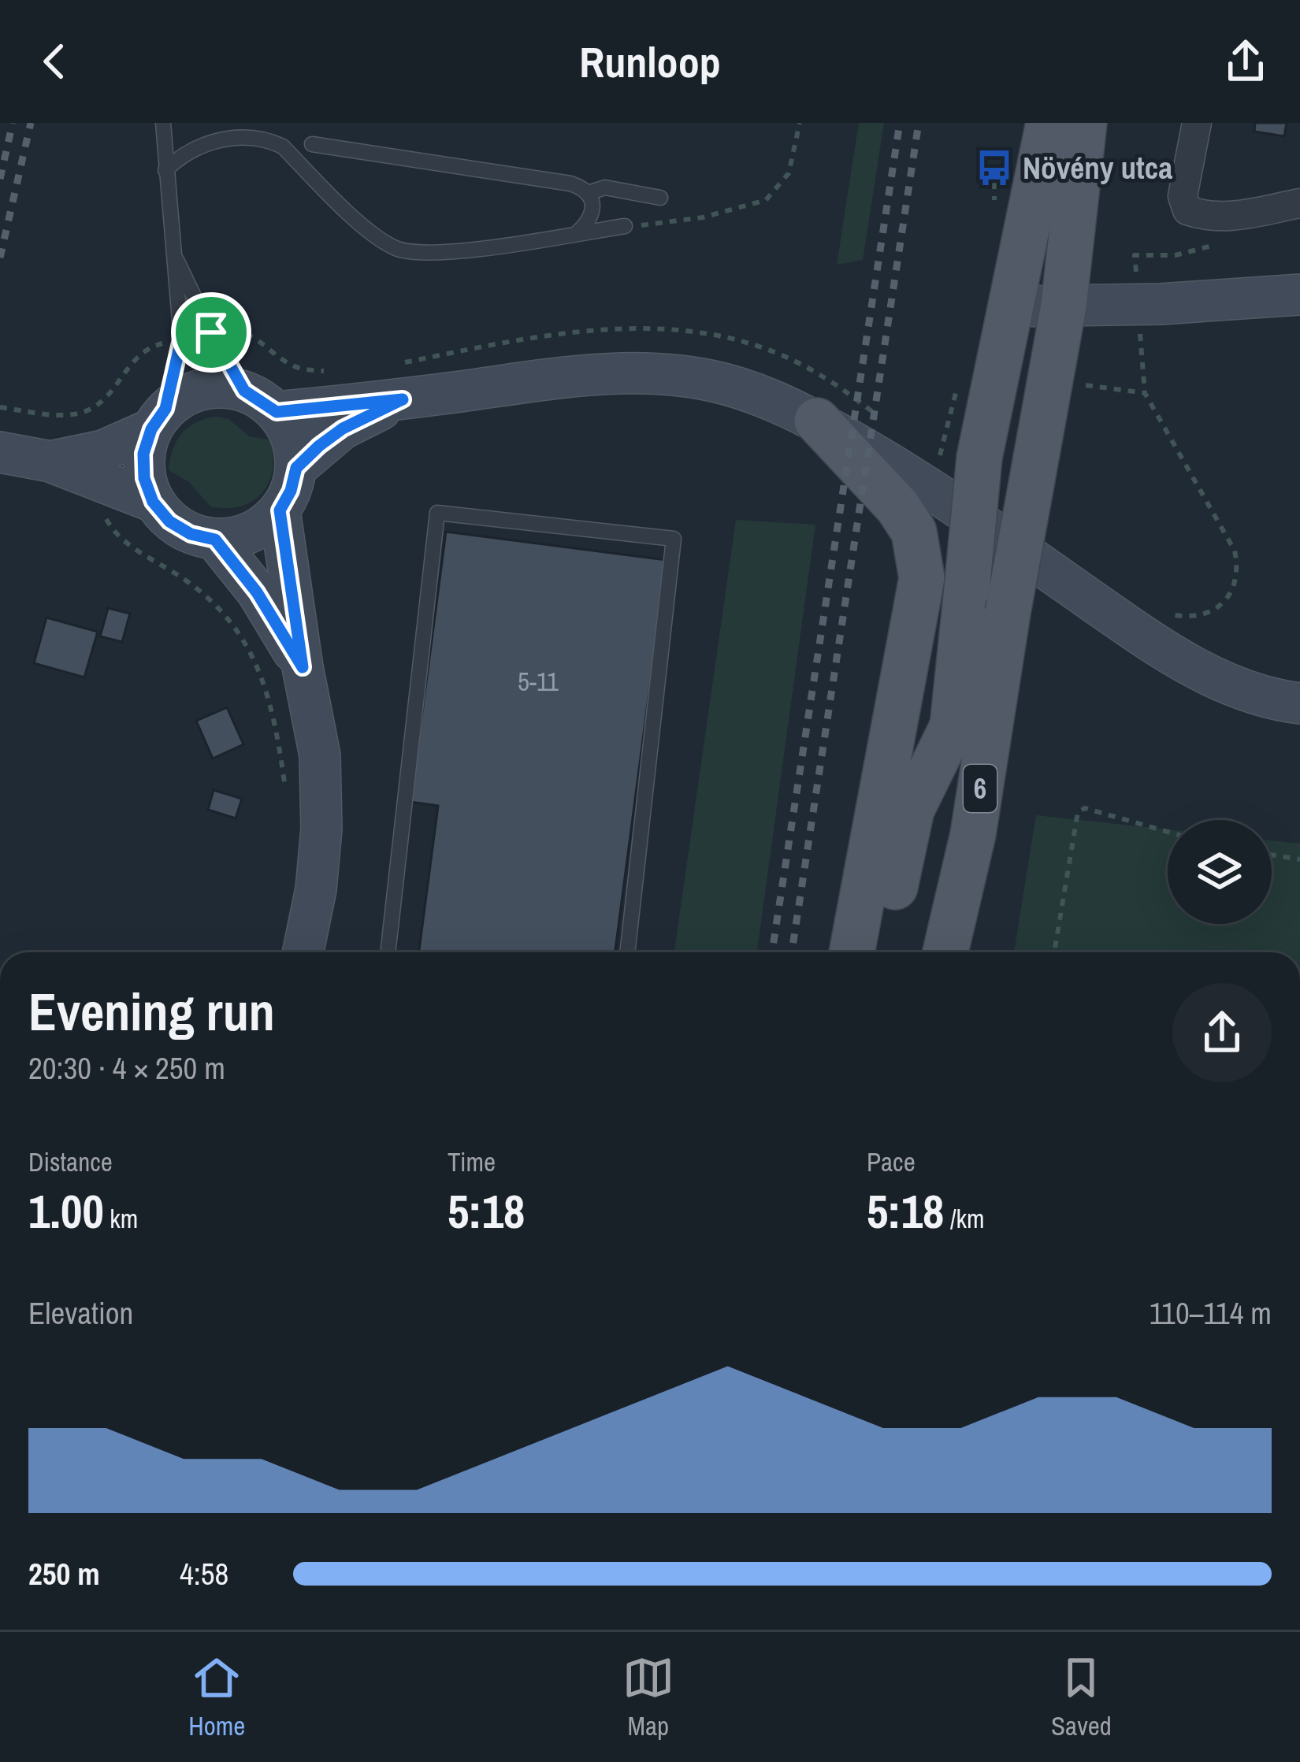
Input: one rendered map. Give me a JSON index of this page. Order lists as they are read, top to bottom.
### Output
{
  "streets": {
    "main road": ["6"]
  },
  "places": {
    "bus stop": ["Növény utca"]
  },
  "house_numbers": ["5-11"],
  "page": {
    "header": "Runloop",
    "heading": ["Evening run", "20:30 · 4 × 250 m"],
    "stats": [
      ["Distance", "1.00 km"],
      ["Time", "5:18"],
      ["Pace", "5:18 /km"]
    ],
    "chart": ["Elevation", "110–114 m"],
    "list": [
      {
        "name": "250 m",
        "note": "4:58"
      }
    ],
    "tabs": ["Home", "Map", "Saved"]
  }
}
